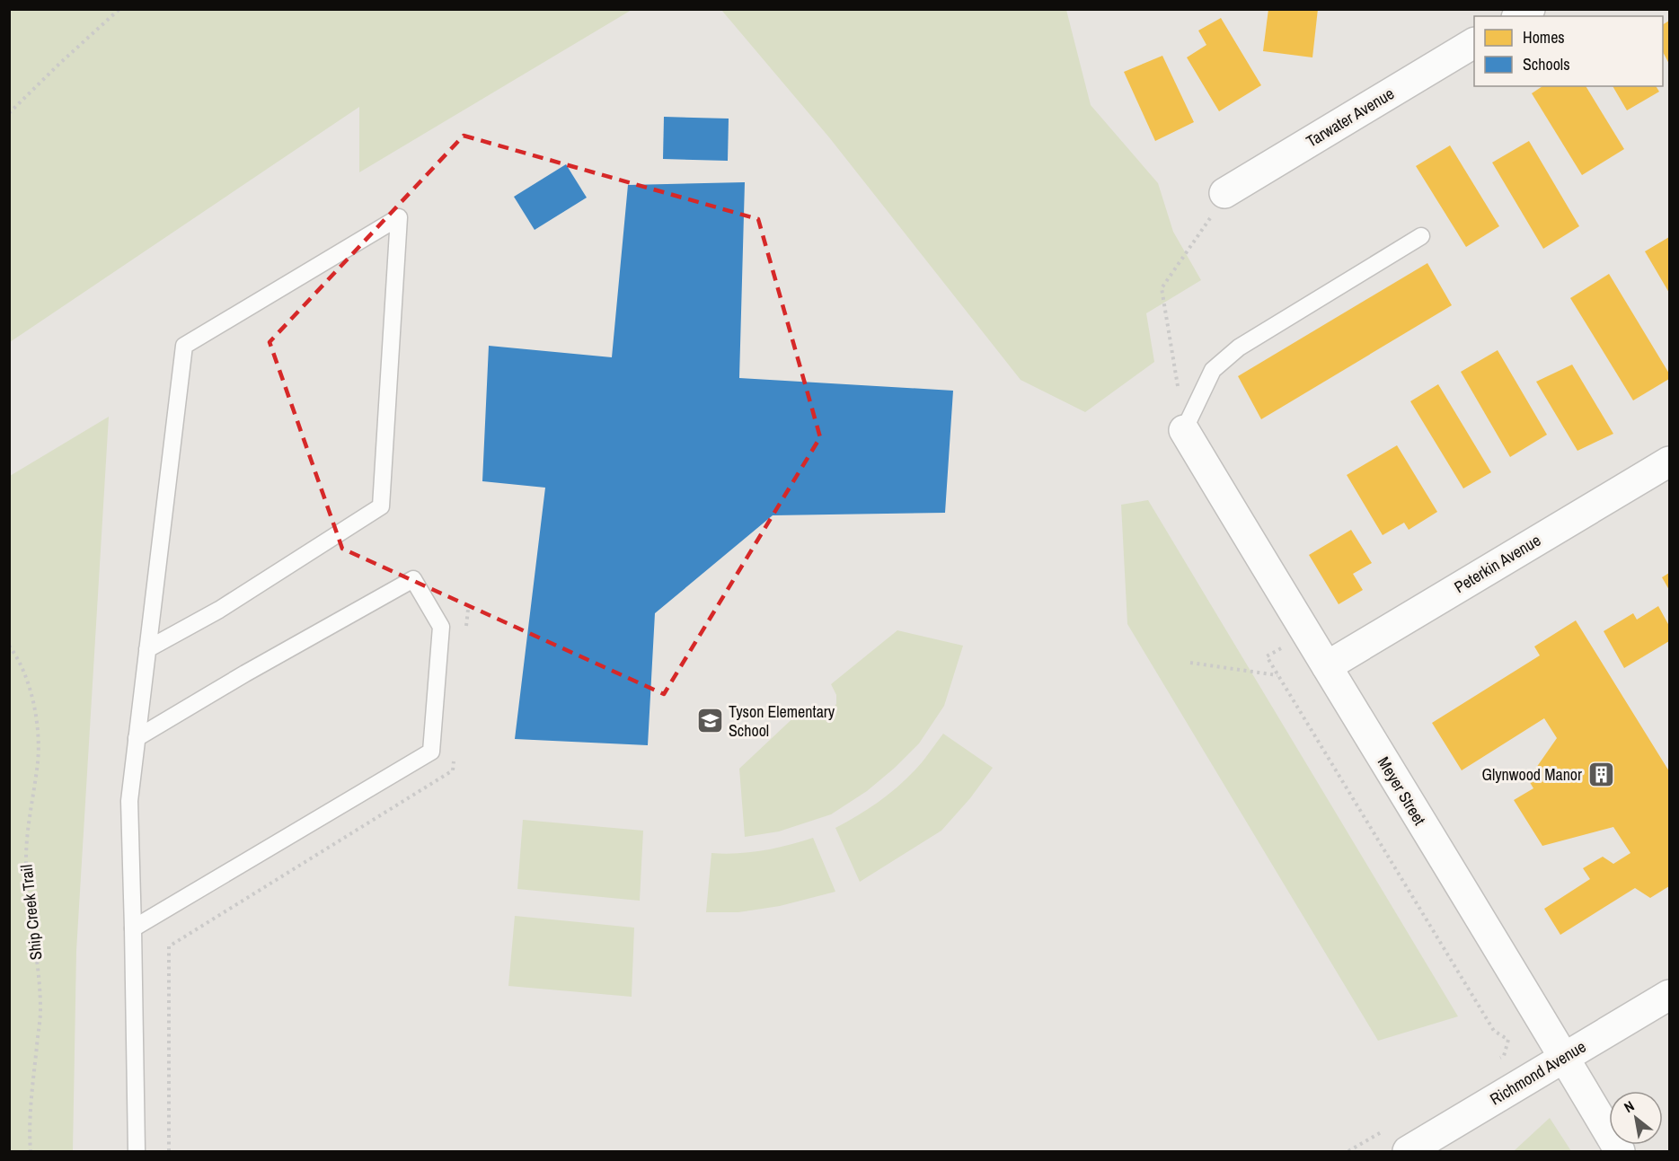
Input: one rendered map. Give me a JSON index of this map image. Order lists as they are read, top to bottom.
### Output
{
  "streets": {
    "street": [
      "Tarwater Avenue",
      "Peterkin Avenue",
      "Meyer Street",
      "Richmond Avenue"
    ],
    "path": ["Ship Creek Trail"]
  },
  "crossings": [
    ["Peterkin Avenue", "Meyer Street"],
    ["Meyer Street", "Richmond Avenue"]
  ],
  "places": {
    "school or university": ["Tyson Elementary School"],
    "building": ["Glynwood Manor"]
  },
  "legend": ["Homes", "Schools"],
  "north": "top left"
}
